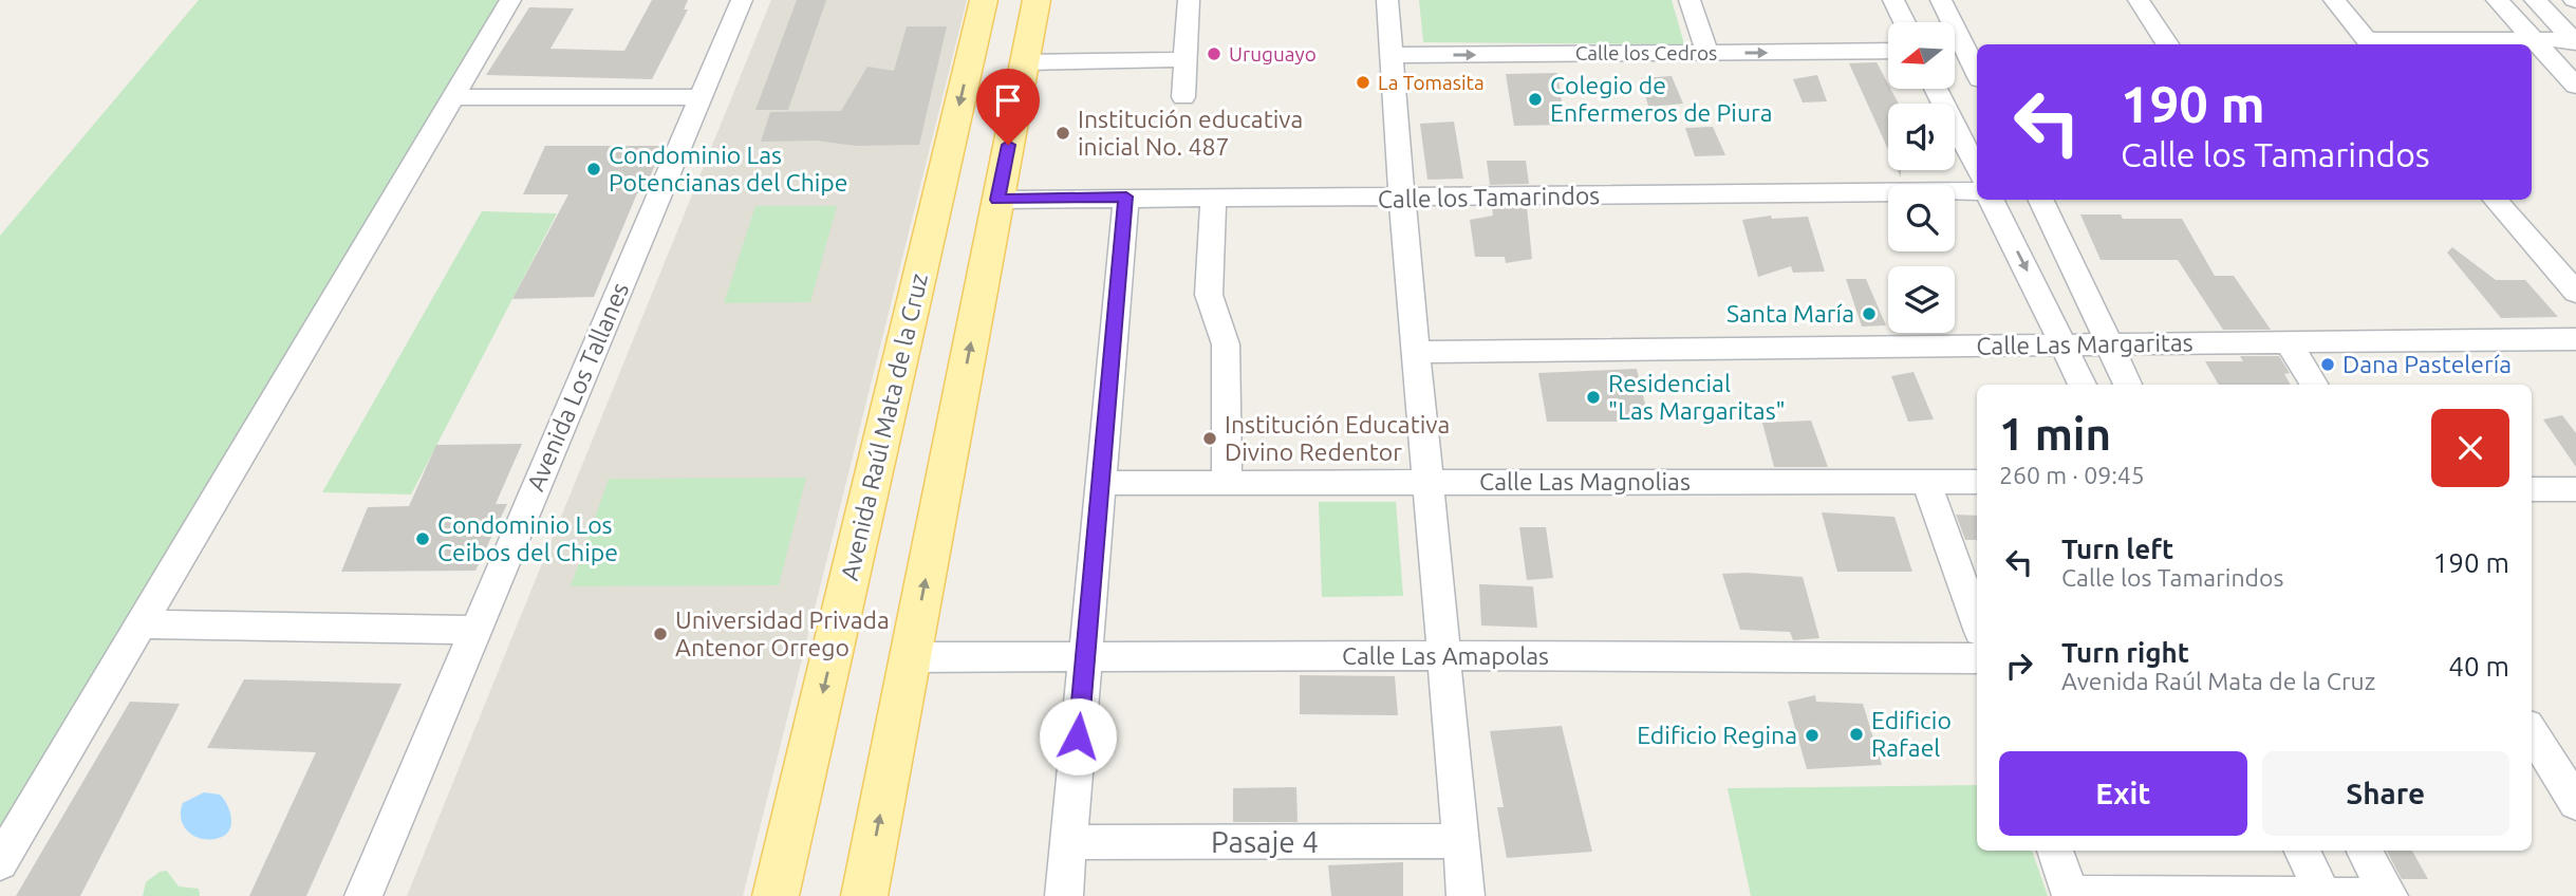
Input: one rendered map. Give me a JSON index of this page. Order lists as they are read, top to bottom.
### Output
{
  "streets": {
    "main road": ["Avenida Raúl Mata de la Cruz"],
    "street": [
      "Calle los Cedros",
      "Calle los Tamarindos",
      "Calle Las Margaritas",
      "Avenida Los Tallanes",
      "Calle Las Magnolias",
      "Calle Las Amapolas",
      "Pasaje 4"
    ]
  },
  "one_way": ["Calle los Cedros"],
  "places": [
    "Uruguayo",
    "La Tomasita",
    "Colegio de Enfermeros de Piura",
    "Institución educativa inicial No. 487",
    "Condominio Las Potencianas del Chipe",
    "Santa María",
    "Dana Pastelería",
    "Residencial \"Las Margaritas\"",
    "Institución Educativa Divino Redentor",
    "Condominio Los Ceibos del Chipe",
    "Universidad Privada Antenor Orrego",
    "Edificio Rafael",
    "Edificio Regina"
  ],
  "north": "left",
  "page": {
    "turn": ["190 m", "Calle los Tamarindos"],
    "heading": ["1 min", "260 m · 09:45"],
    "list": [
      {
        "name": "Turn left",
        "note": "Calle los Tamarindos",
        "value": "190 m"
      },
      {
        "name": "Turn right",
        "note": "Avenida Raúl Mata de la Cruz",
        "value": "40 m"
      }
    ],
    "buttons": ["Exit", "Share"]
  }
}
